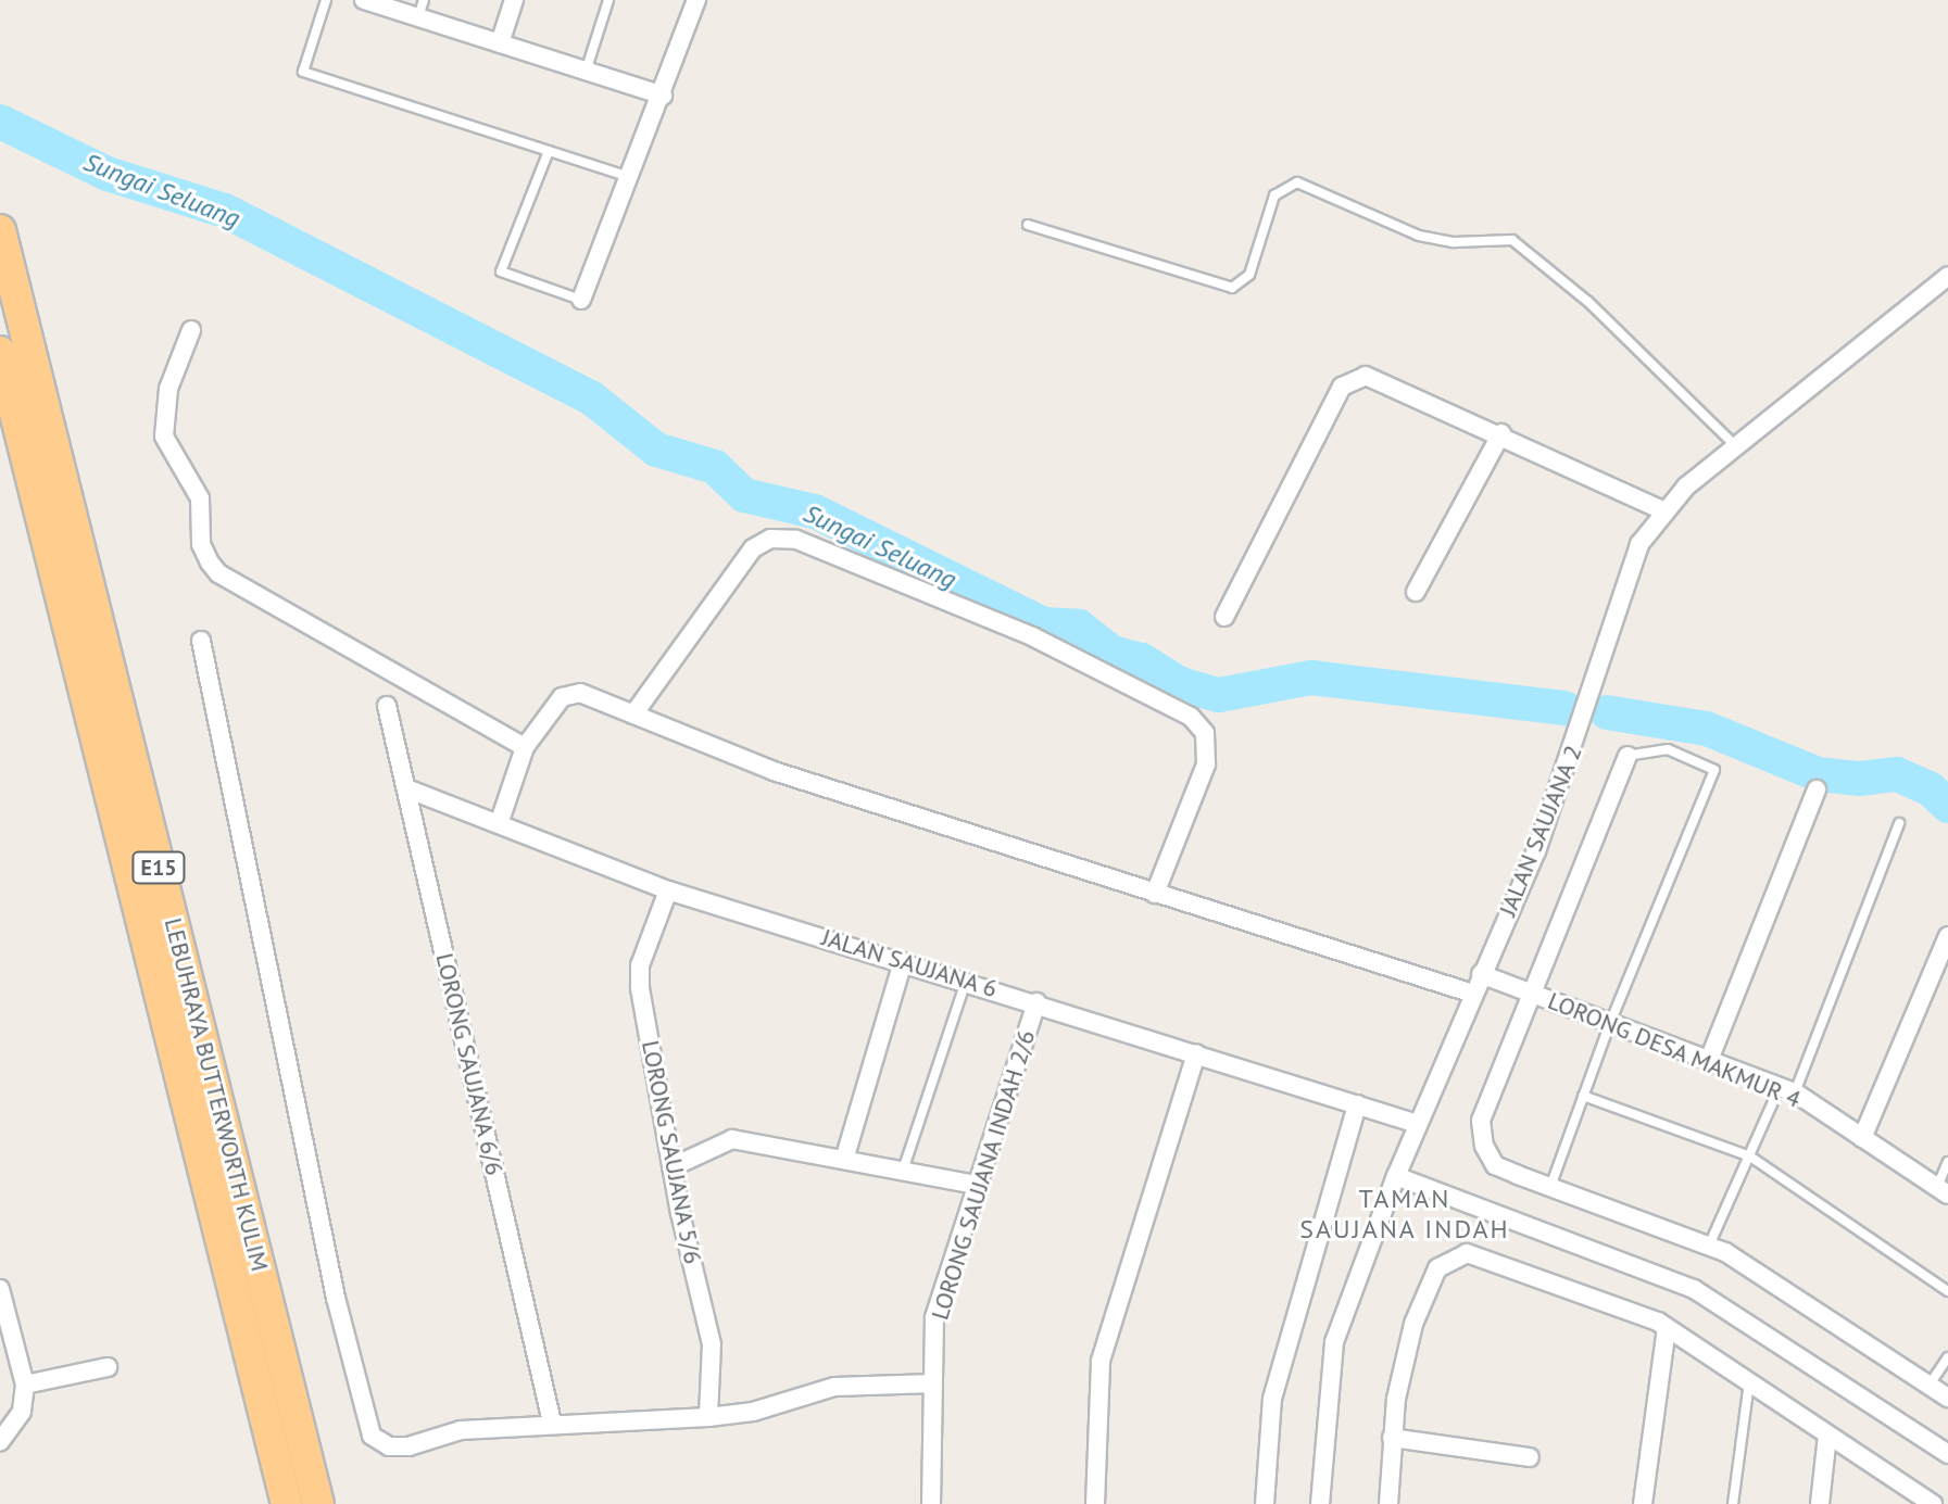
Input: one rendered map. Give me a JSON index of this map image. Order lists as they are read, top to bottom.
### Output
{
  "streets": {
    "highway": ["E15", "LEBUHRAYA BUTTERWORTH KULIM"],
    "street": [
      "JALAN SAUJANA 2",
      "JALAN SAUJANA 6",
      "LORONG DESA MAKMUR 4",
      "LORONG SAUJANA 6/6",
      "LORONG SAUJANA 5/6",
      "LORONG SAUJANA INDAH 2/6"
    ]
  },
  "crossings": [
    ["JALAN SAUJANA 2", "JALAN SAUJANA 6"],
    ["JALAN SAUJANA 2", "LORONG DESA MAKMUR 4"],
    ["JALAN SAUJANA 6", "LORONG SAUJANA 6/6"],
    ["JALAN SAUJANA 6", "LORONG SAUJANA 5/6"],
    ["JALAN SAUJANA 6", "LORONG SAUJANA INDAH 2/6"]
  ],
  "districts": ["TAMAN SAUJANA INDAH"],
  "water": ["Sungai Seluang"]
}
